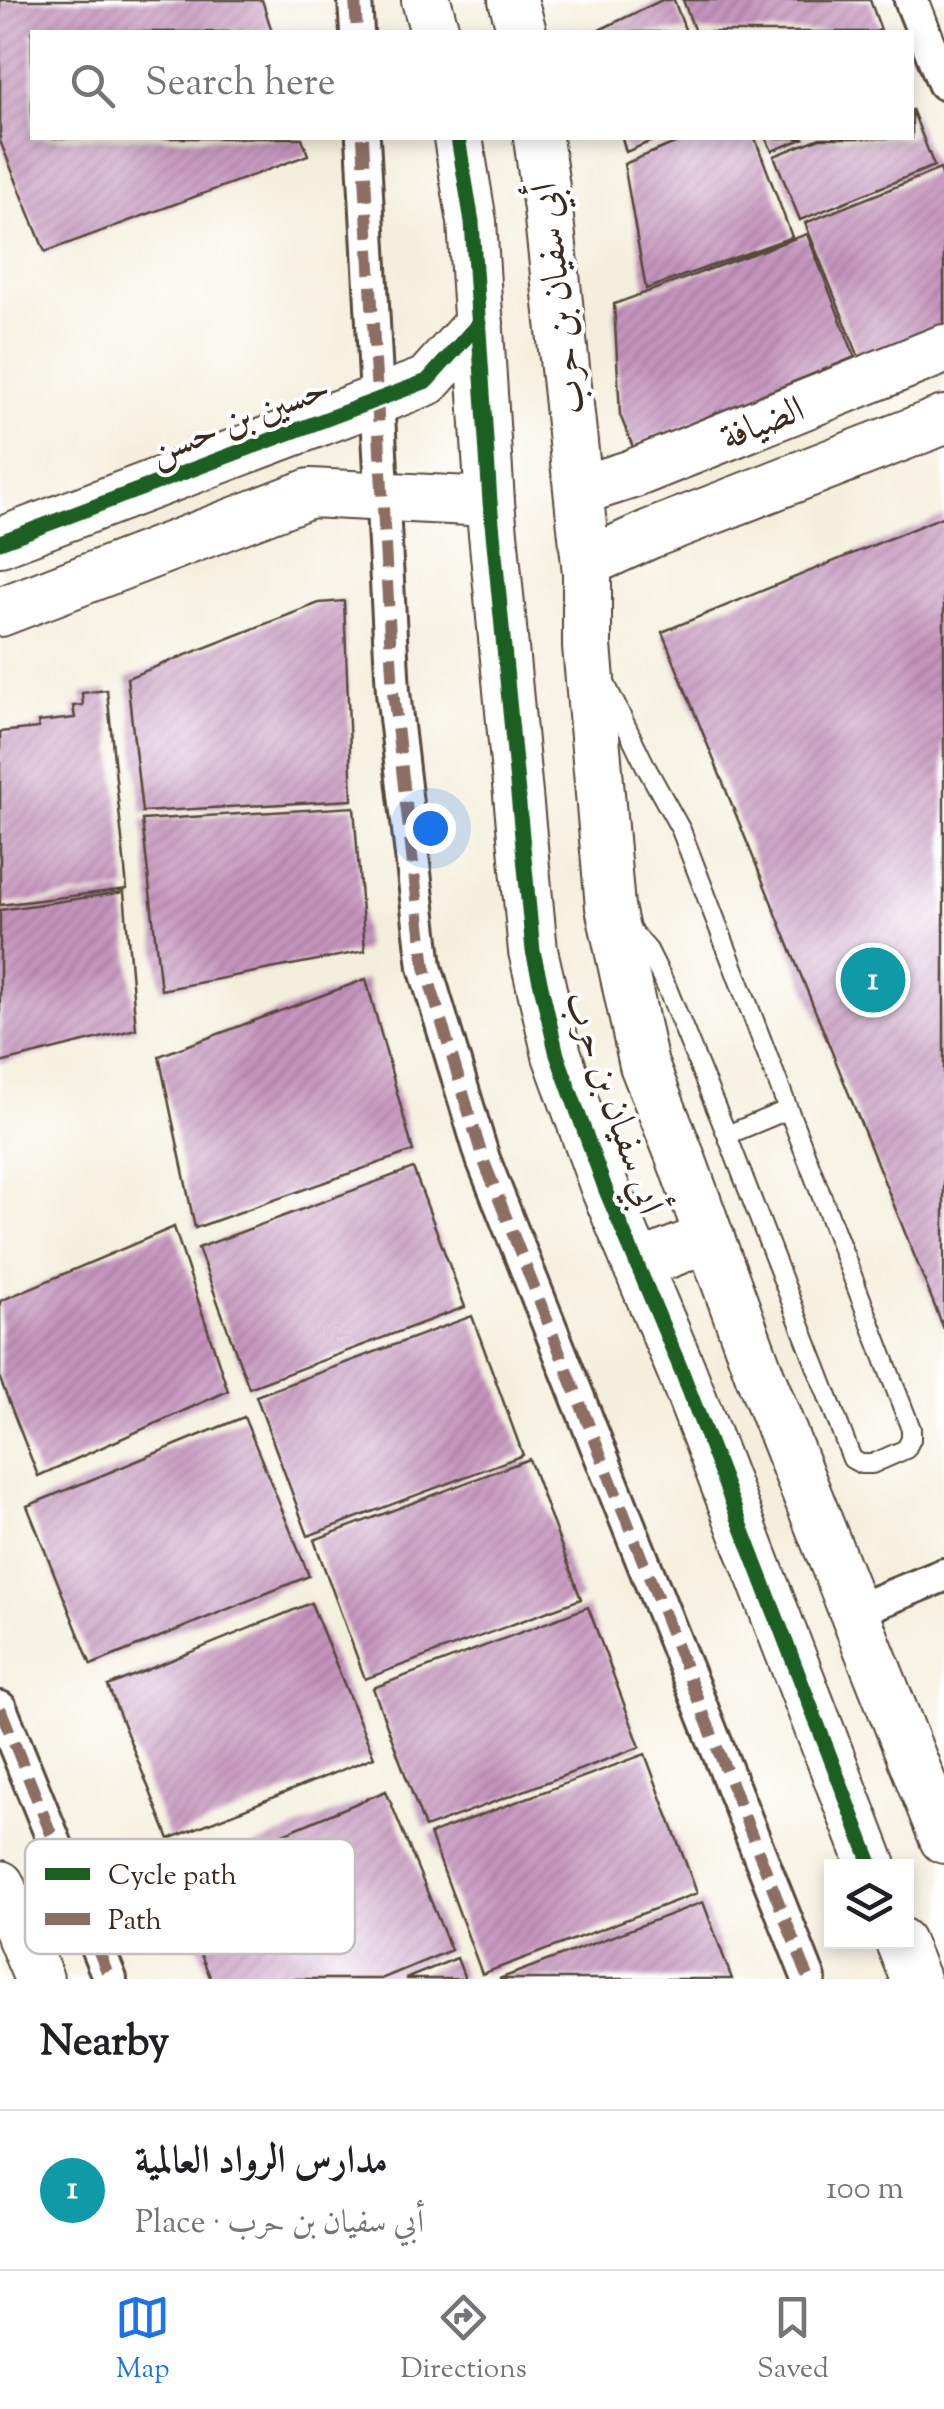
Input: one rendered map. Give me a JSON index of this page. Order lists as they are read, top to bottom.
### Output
{
  "streets": {
    "street": ["أبي سفيان بن حرب", "حسين بن حسن", "الضيافة"]
  },
  "crossings": [
    ["أبي سفيان بن حرب", "حسين بن حسن"],
    ["أبي سفيان بن حرب", "الضيافة"]
  ],
  "legend": ["Cycle path", "Path"],
  "page": {
    "search": "Search here",
    "pins": "1",
    "heading": "Nearby",
    "list": [
      {
        "mark": "1",
        "name": "مدارس الرواد العالمية",
        "note": "Place · أبي سفيان بن حرب",
        "value": "100 m"
      }
    ],
    "nav": ["Map", "Directions", "Saved"]
  }
}
